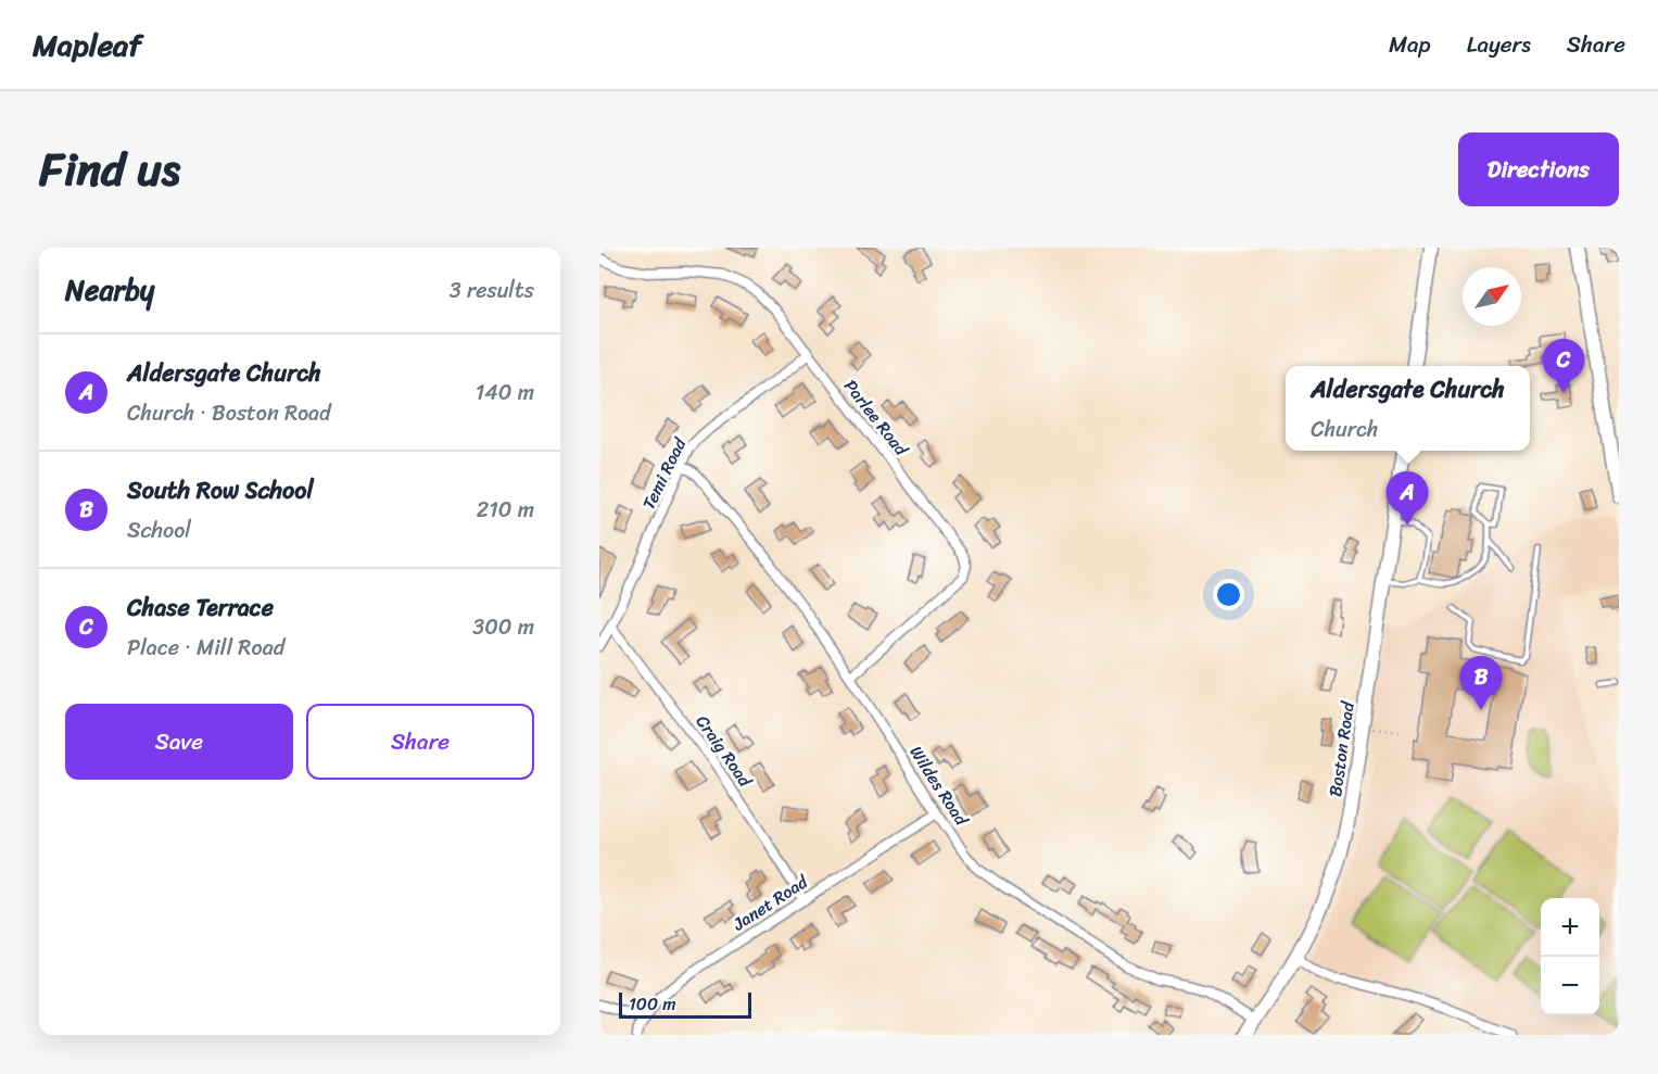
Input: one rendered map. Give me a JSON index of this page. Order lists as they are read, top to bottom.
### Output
{
  "streets": {
    "main road": ["Boston Road"],
    "street": [
      "Parlee Road",
      "Temi Road",
      "Craig Road",
      "Wildes Road",
      "Janet Road"
    ]
  },
  "crossings": [
    ["Parlee Road", "Temi Road"],
    ["Parlee Road", "Wildes Road"],
    ["Temi Road", "Craig Road"],
    ["Temi Road", "Wildes Road"],
    ["Boston Road", "Wildes Road"],
    ["Craig Road", "Janet Road"],
    ["Wildes Road", "Janet Road"]
  ],
  "scale_bar": "100 m",
  "north": "top right",
  "page": {
    "header": "Mapleaf",
    "nav": ["Map", "Layers", "Share"],
    "title": "Find us",
    "buttons": [
      "Directions",
      ["Save", "Share"]
    ],
    "heading": ["Nearby", "3 results"],
    "list": [
      {
        "mark": "A",
        "name": "Aldersgate Church",
        "note": "Church · Boston Road",
        "value": "140 m"
      },
      {
        "mark": "B",
        "name": "South Row School",
        "note": "School",
        "value": "210 m"
      },
      {
        "mark": "C",
        "name": "Chase Terrace",
        "note": "Place · Mill Road",
        "value": "300 m"
      }
    ],
    "pins": ["C", "A", "B"],
    "popup": ["Aldersgate Church", "Church"],
    "map_buttons": ["+", "−"],
    "scale": "100 m"
  }
}
